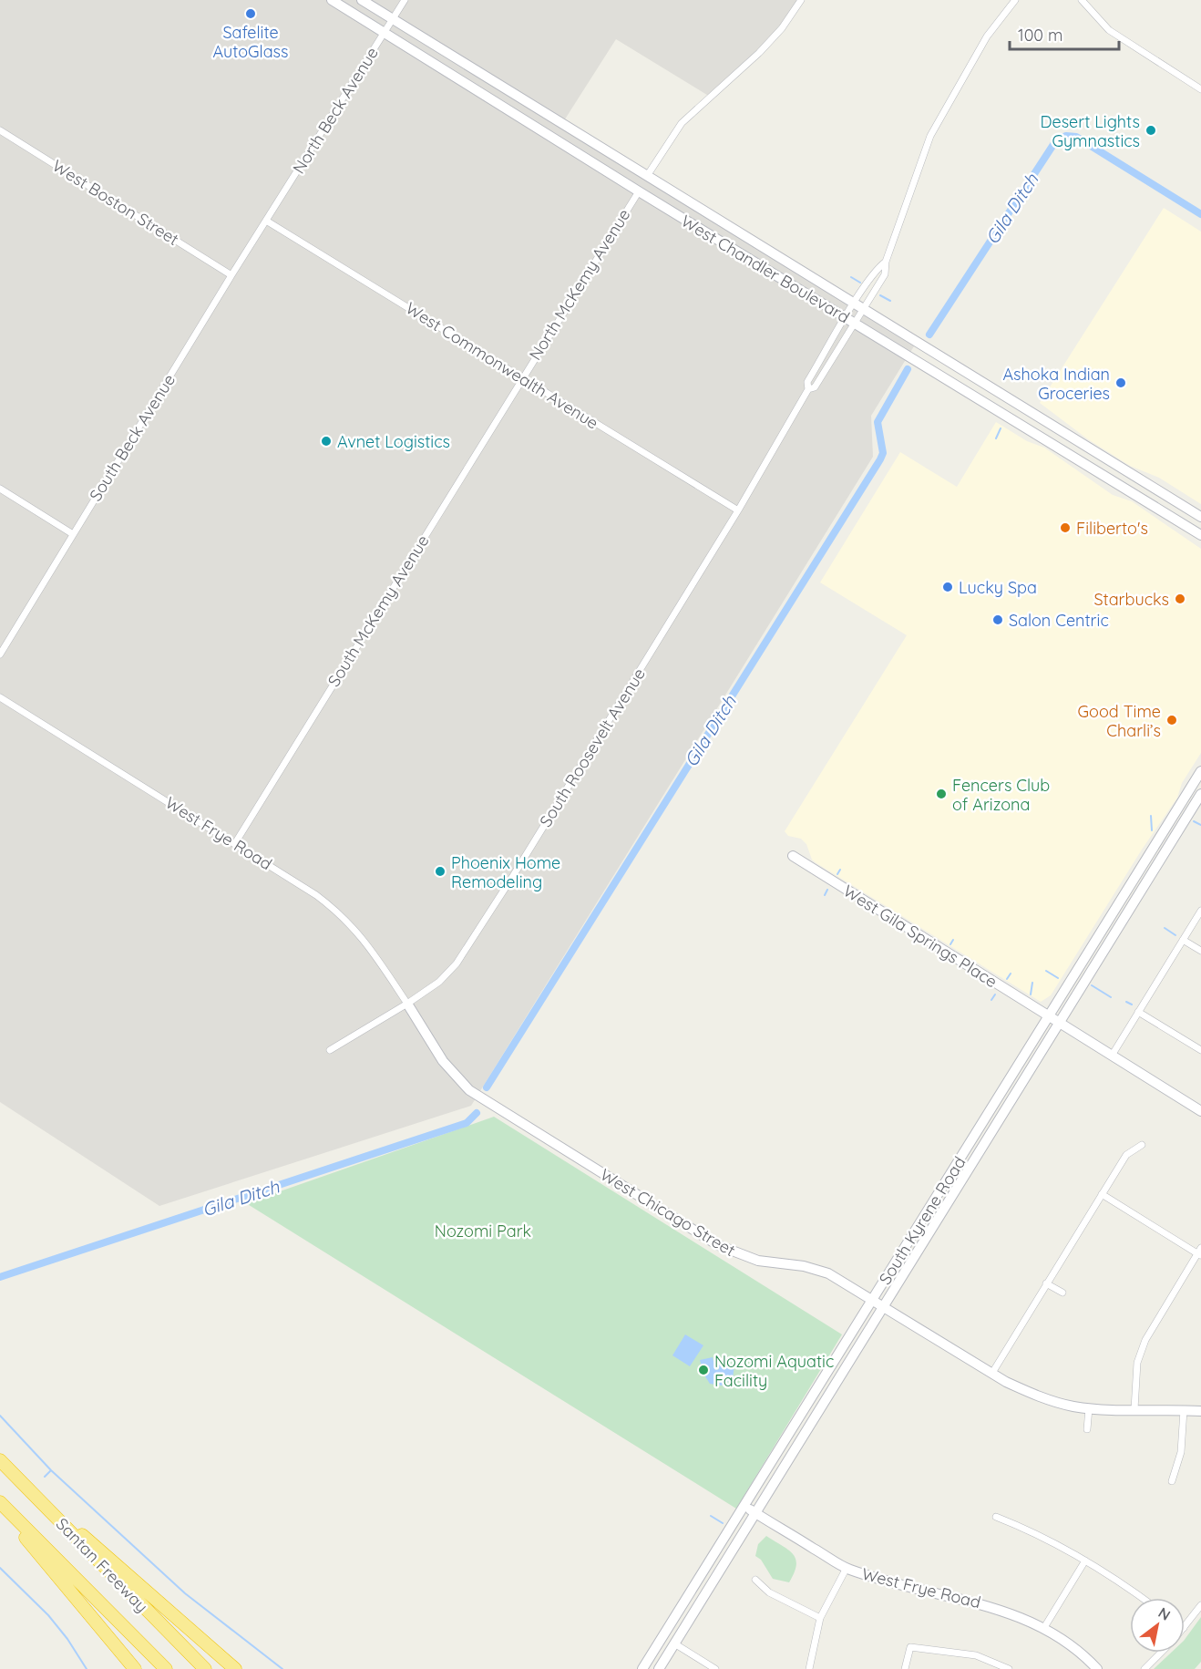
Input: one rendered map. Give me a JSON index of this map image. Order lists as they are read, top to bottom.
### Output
{
  "streets": {
    "highway": ["Santan Freeway"],
    "main road": [
      "West Chandler Boulevard",
      "West Frye Road",
      "West Gila Springs Place",
      "West Chicago Street",
      "South Kyrene Road"
    ],
    "street": [
      "North Beck Avenue",
      "West Boston Street",
      "North McKemy Avenue",
      "West Commonwealth Avenue",
      "South Beck Avenue",
      "South McKemy Avenue",
      "South Roosevelt Avenue"
    ]
  },
  "crossings": [
    ["North Beck Avenue", "West Chandler Boulevard"],
    ["North Beck Avenue", "West Commonwealth Avenue"],
    ["North Beck Avenue", "South Beck Avenue"],
    ["West Boston Street", "South Beck Avenue"],
    ["West Chandler Boulevard", "North McKemy Avenue"],
    ["West Chandler Boulevard", "South Roosevelt Avenue"],
    ["North McKemy Avenue", "West Commonwealth Avenue"],
    ["North McKemy Avenue", "South McKemy Avenue"],
    ["West Commonwealth Avenue", "South Beck Avenue"],
    ["West Commonwealth Avenue", "South McKemy Avenue"],
    ["West Commonwealth Avenue", "South Roosevelt Avenue"],
    ["South McKemy Avenue", "West Frye Road"],
    ["South Roosevelt Avenue", "West Frye Road"],
    ["South Roosevelt Avenue", "West Chicago Street"],
    ["West Frye Road", "West Chicago Street"],
    ["West Frye Road", "South Kyrene Road"],
    ["West Gila Springs Place", "South Kyrene Road"],
    ["West Chicago Street", "South Kyrene Road"]
  ],
  "water": ["Gila Ditch"],
  "parks": ["Nozomi Park"],
  "places": [
    "Safelite AutoGlass",
    "Desert Lights Gymnastics",
    "Ashoka Indian Groceries",
    "Avnet Logistics",
    "Filiberto's",
    "Lucky Spa",
    "Starbucks",
    "Salon Centric",
    "Good Time Charli’s",
    "Fencers Club of Arizona",
    "Phoenix Home Remodeling",
    "Nozomi Aquatic Facility"
  ],
  "scale_bar": "100 m",
  "north": "top right"
}
